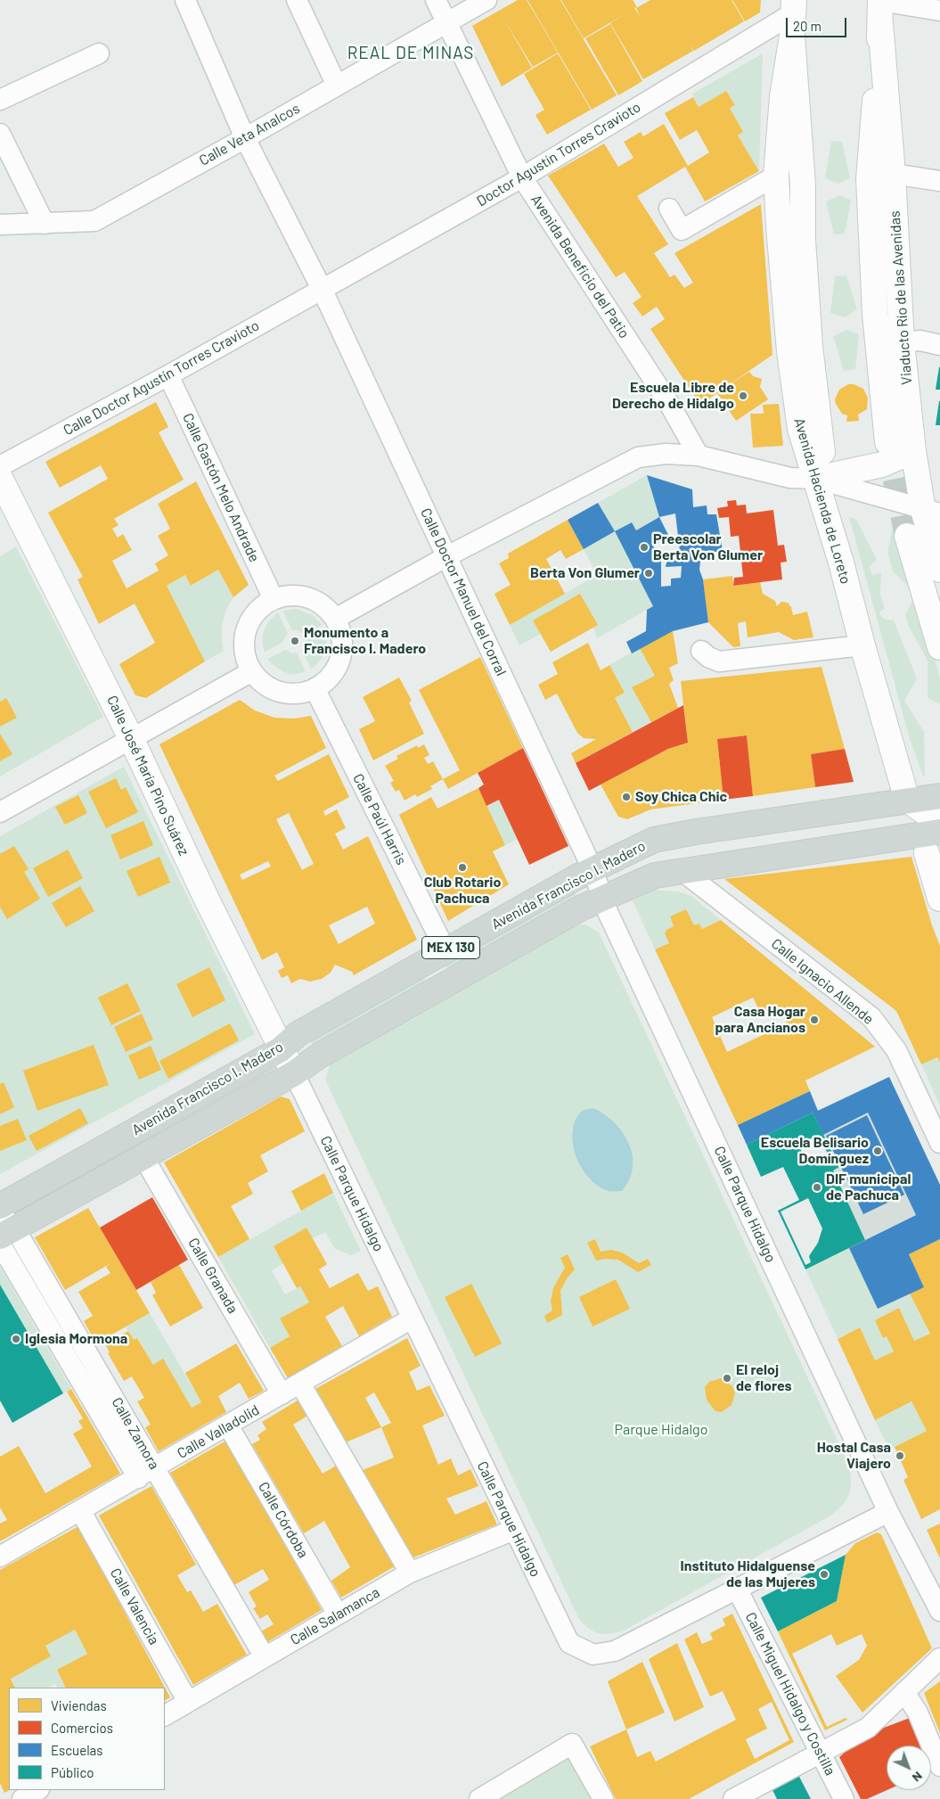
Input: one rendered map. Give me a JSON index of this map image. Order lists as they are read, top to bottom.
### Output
{
  "streets": {
    "main road": [
      "Viaducto Río de las Avenidas",
      "Avenida Hacienda de Loreto",
      "Calle José María Pino Suárez",
      "Avenida Francisco I. Madero",
      "MEX 130"
    ],
    "street": [
      "Calle Veta Analcos",
      "Doctor Agustín Torres Cravioto",
      "Avenida Beneficio del Patio",
      "Calle Doctor Agustín Torres Cravioto",
      "Calle Gastón Melo Andrade",
      "Calle Doctor Manuel del Corral",
      "Calle Paúl Harris",
      "Calle Ignacio Allende",
      "Calle Parque Hidalgo",
      "Calle Granada",
      "Calle Valladolid",
      "Calle Zamora",
      "Calle Córdoba",
      "Calle Valencia",
      "Calle Salamanca",
      "Calle Miguel Hidalgo y Costilla"
    ]
  },
  "crossings": [
    ["Calle Veta Analcos", "Avenida Beneficio del Patio"],
    ["Calle Veta Analcos", "Calle Doctor Manuel del Corral"],
    ["Doctor Agustín Torres Cravioto", "Avenida Beneficio del Patio"],
    ["Doctor Agustín Torres Cravioto", "Calle Doctor Agustín Torres Cravioto"],
    ["Doctor Agustín Torres Cravioto", "Avenida Hacienda de Loreto"],
    ["Doctor Agustín Torres Cravioto", "Calle Doctor Manuel del Corral"],
    ["Calle Doctor Agustín Torres Cravioto", "Calle Gastón Melo Andrade"],
    ["Calle Doctor Agustín Torres Cravioto", "Calle Doctor Manuel del Corral"],
    ["Calle Gastón Melo Andrade", "Calle Paúl Harris"],
    ["Avenida Hacienda de Loreto", "Avenida Francisco I. Madero"],
    ["Calle Doctor Manuel del Corral", "Avenida Francisco I. Madero"],
    ["Calle Doctor Manuel del Corral", "Calle Parque Hidalgo"],
    ["Calle José María Pino Suárez", "Avenida Francisco I. Madero"],
    ["Calle José María Pino Suárez", "Calle Parque Hidalgo"],
    ["Calle Paúl Harris", "Avenida Francisco I. Madero"],
    ["Avenida Francisco I. Madero", "Calle Ignacio Allende"],
    ["Avenida Francisco I. Madero", "Calle Parque Hidalgo"],
    ["Avenida Francisco I. Madero", "Calle Granada"],
    ["Avenida Francisco I. Madero", "Calle Zamora"],
    ["Calle Parque Hidalgo", "Calle Valladolid"],
    ["Calle Parque Hidalgo", "Calle Salamanca"],
    ["Calle Parque Hidalgo", "Calle Miguel Hidalgo y Costilla"],
    ["Calle Granada", "Calle Valladolid"],
    ["Calle Valladolid", "Calle Zamora"],
    ["Calle Valladolid", "Calle Córdoba"],
    ["Calle Valladolid", "Calle Valencia"],
    ["Calle Zamora", "Calle Salamanca"],
    ["Calle Córdoba", "Calle Salamanca"],
    ["Calle Valencia", "Calle Salamanca"]
  ],
  "districts": ["REAL DE MINAS"],
  "parks": ["Parque Hidalgo"],
  "places": [
    "Escuela Libre de Derecho de Hidalgo",
    "Preescolar Berta Von Glumer",
    "Berta Von Glumer",
    "Monumento a Francisco I. Madero",
    "Soy Chica Chic",
    "Club Rotario Pachuca",
    "Casa Hogar para Ancianos",
    "Escuela Belisario Domínguez",
    "DIF municipal de Pachuca",
    "Iglesia Mormona",
    "El reloj de flores",
    "Hostal Casa Viajero",
    "Instituto Hidalguense de las Mujeres"
  ],
  "legend": [
    "Viviendas",
    "Comercios",
    "Escuelas",
    "Público"
  ],
  "scale_bar": "20 m",
  "north": "bottom right"
}
